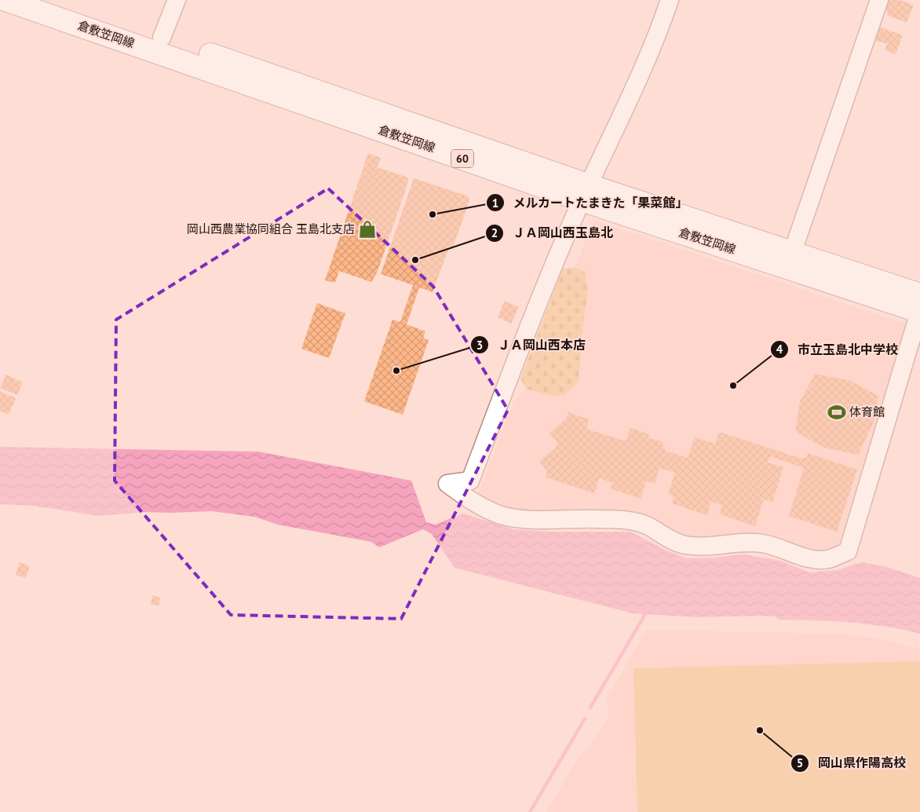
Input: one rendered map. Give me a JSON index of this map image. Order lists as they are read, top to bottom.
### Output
{
  "streets": {
    "main road": ["倉敷笠岡線", "60"]
  },
  "places": {
    "other": [
      "メルカートたまきた「果菜館」",
      "ＪＡ岡山西玉島北",
      "ＪＡ岡山西本店",
      "市立玉島北中学校",
      "岡山県作陽高校"
    ],
    "shop": ["岡山西農業協同組合 玉島北支店"],
    "sports": ["体育館"]
  }
}
